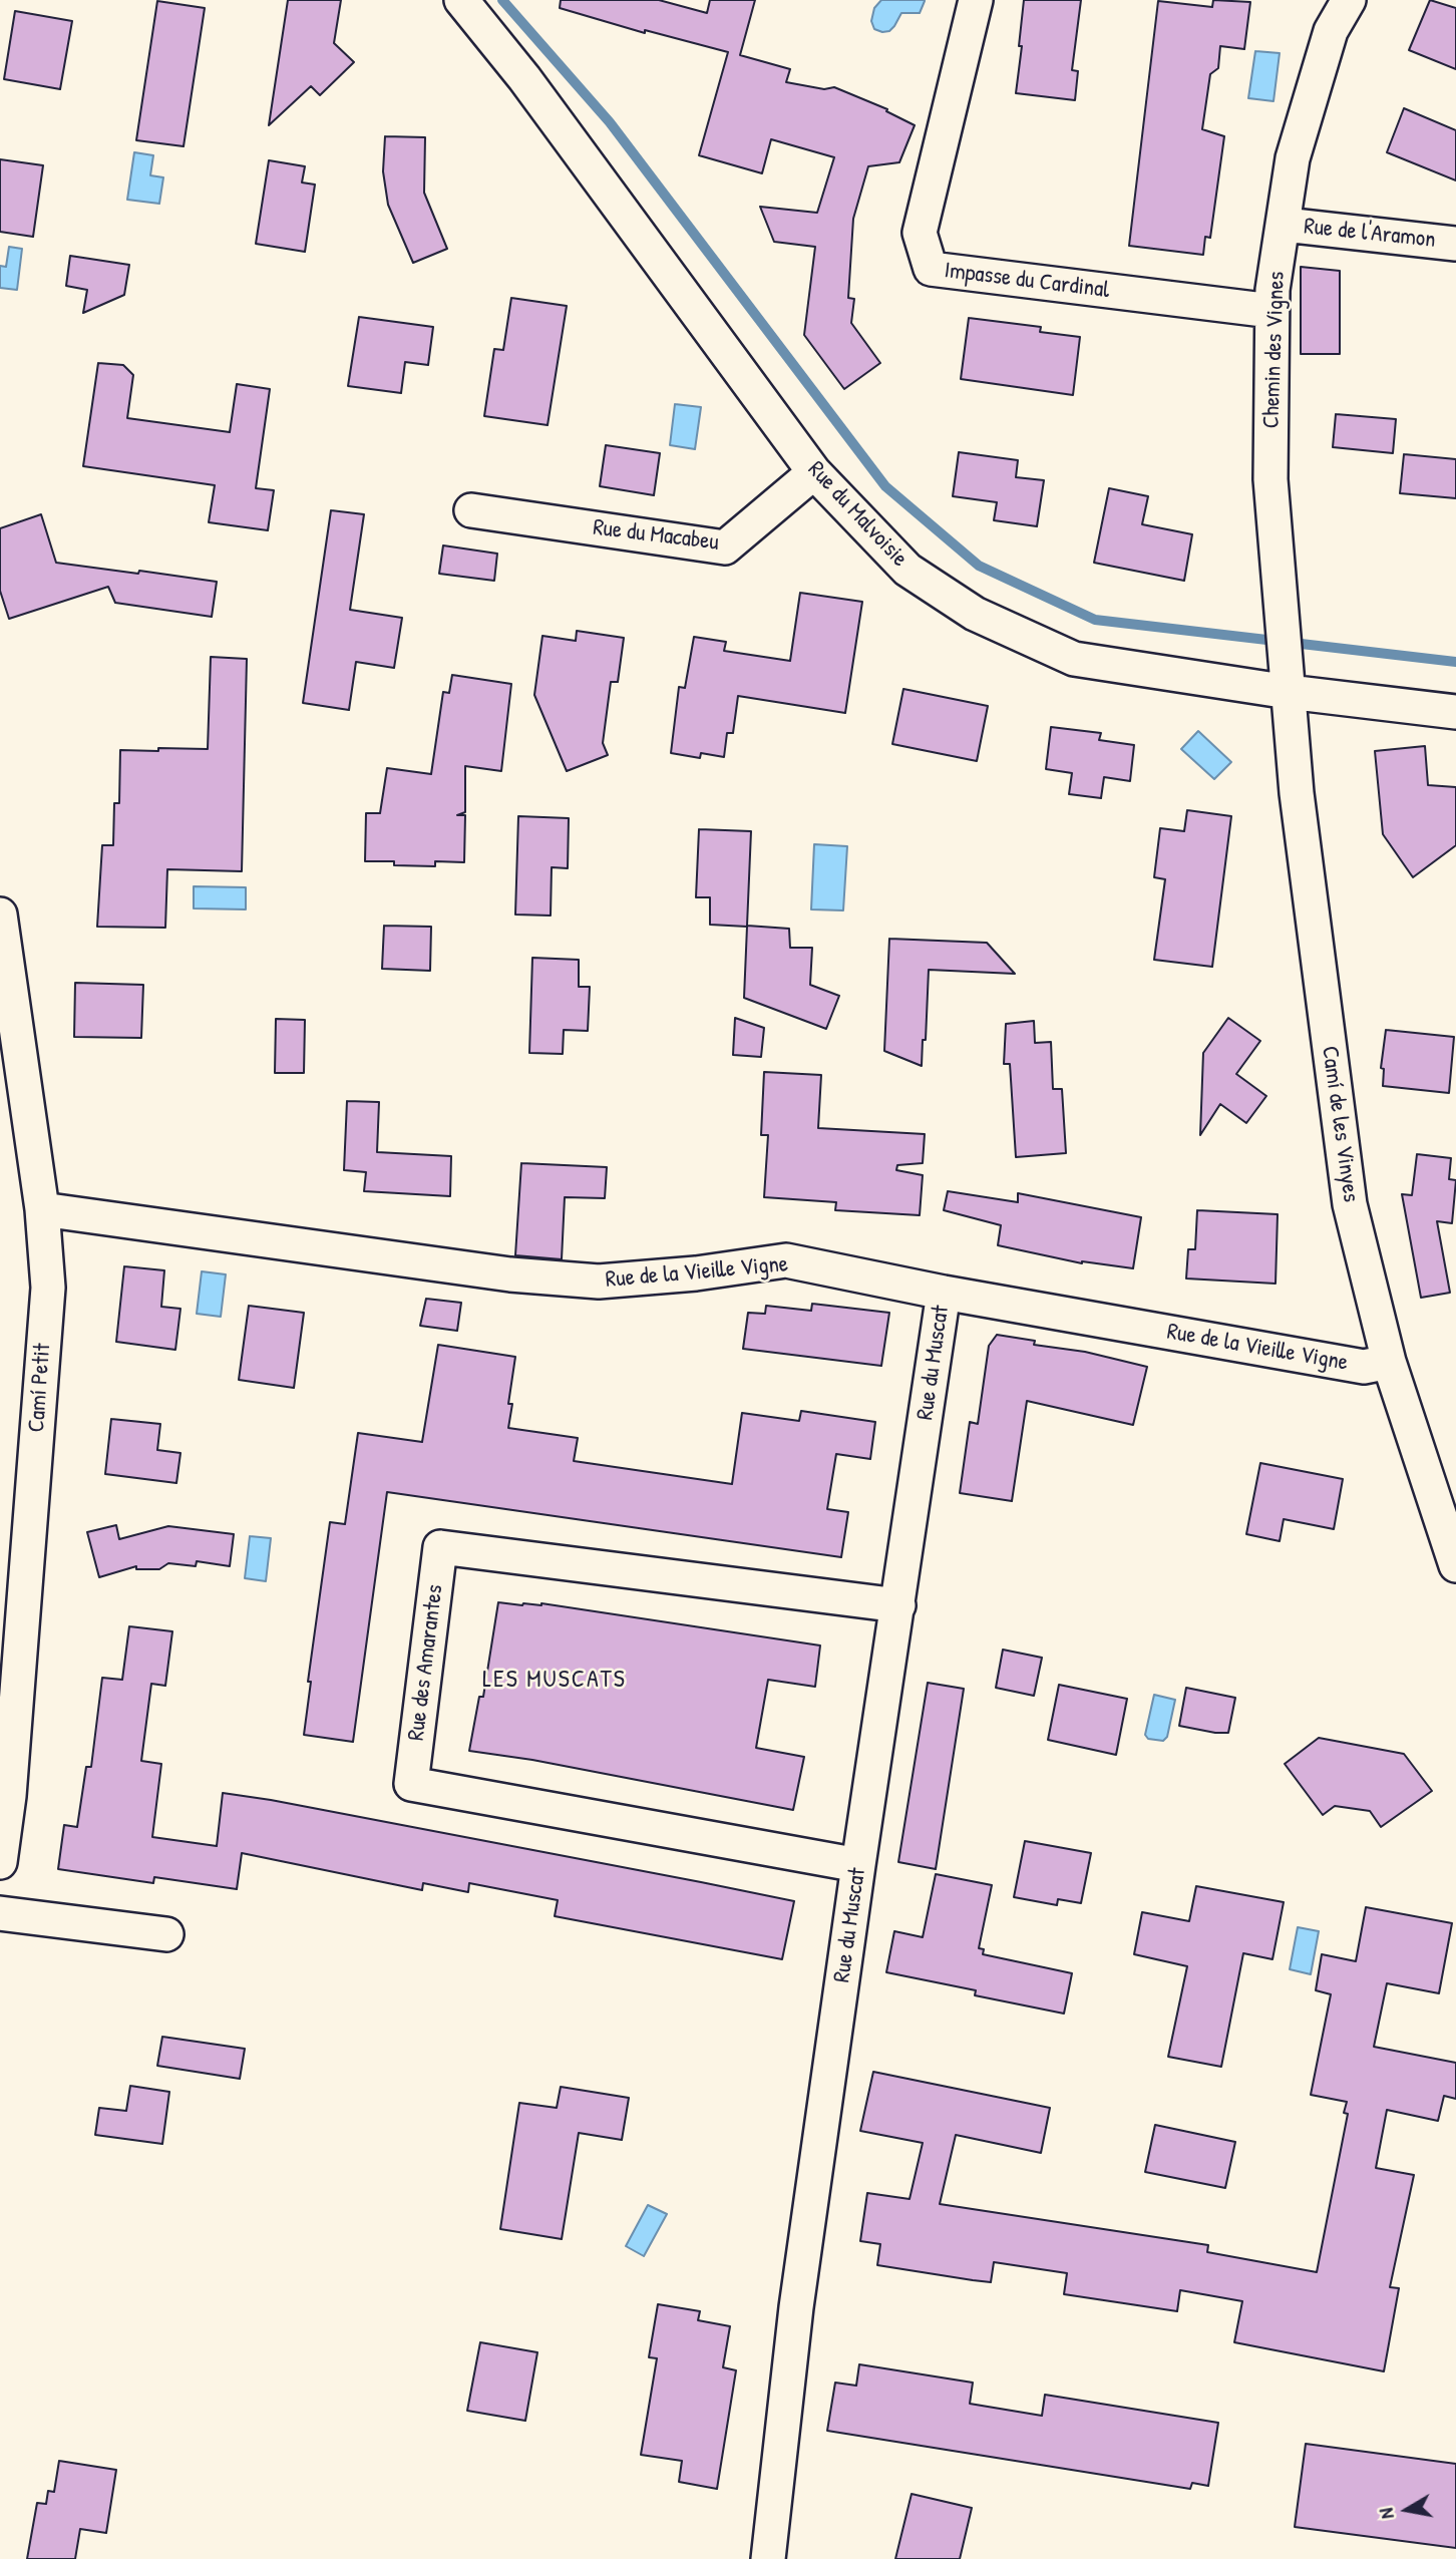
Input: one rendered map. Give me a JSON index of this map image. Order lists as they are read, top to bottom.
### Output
{
  "streets": {
    "street": [
      "Rue de l'Aramon",
      "Impasse du Cardinal",
      "Chemin des Vignes",
      "Rue du Malvoisie",
      "Rue du Macabeu",
      "Camí de les Vinyes",
      "Rue de la Vieille Vigne",
      "Rue du Muscat",
      "Camí Petit",
      "Rue des Amarantes"
    ]
  },
  "crossings": [
    ["Rue de l'Aramon", "Chemin des Vignes"],
    ["Impasse du Cardinal", "Chemin des Vignes"],
    ["Chemin des Vignes", "Rue du Malvoisie"],
    ["Chemin des Vignes", "Camí de les Vinyes"],
    ["Rue du Malvoisie", "Rue du Macabeu"],
    ["Rue du Malvoisie", "Camí de les Vinyes"],
    ["Camí de les Vinyes", "Rue de la Vieille Vigne"],
    ["Rue de la Vieille Vigne", "Rue du Muscat"],
    ["Rue de la Vieille Vigne", "Camí Petit"],
    ["Rue du Muscat", "Rue des Amarantes"]
  ],
  "districts": ["LES MUSCATS"],
  "north": "left"
}
